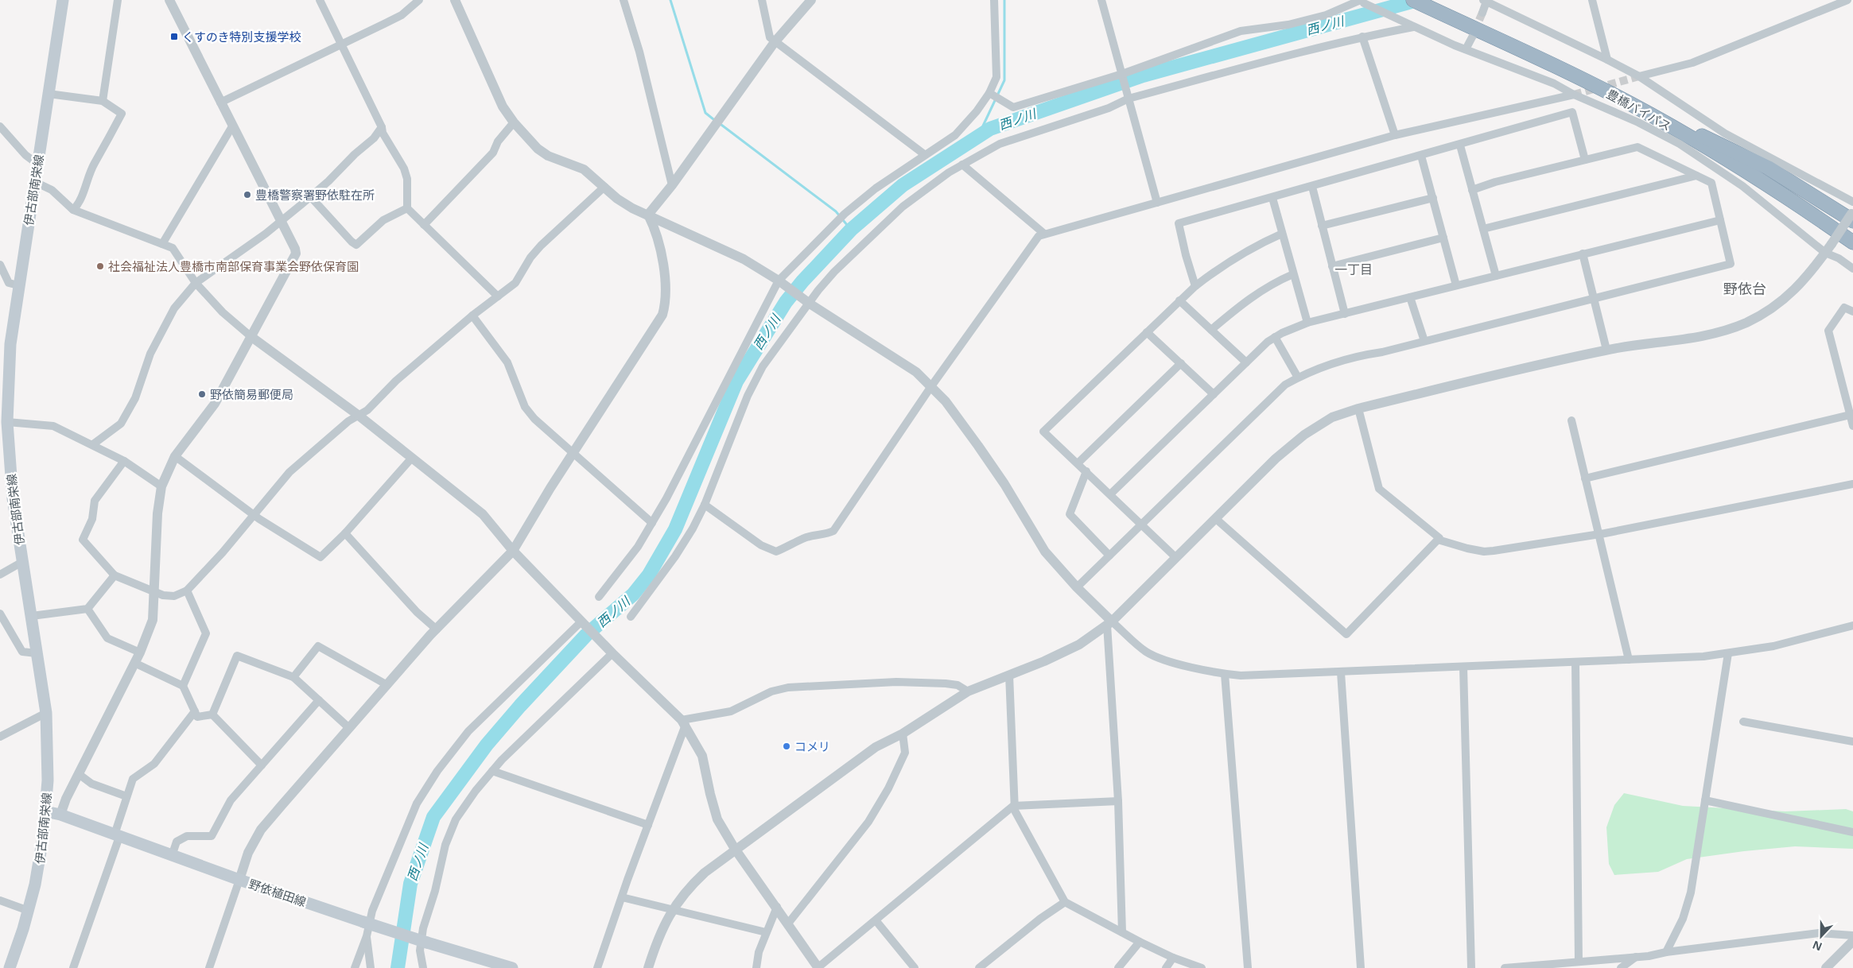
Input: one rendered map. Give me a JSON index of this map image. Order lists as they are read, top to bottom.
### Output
{
  "streets": {
    "highway": ["豊橋バイパス"],
    "main road": ["伊古部南栄線", "野依植田線"]
  },
  "crossings": [
    ["伊古部南栄線", "野依植田線"]
  ],
  "districts": ["一丁目", "野依台"],
  "water": ["西ノ川"],
  "places": {
    "transit": ["くすのき特別支援学校"],
    "other": [
      "豊橋警察署野依駐在所",
      "社会福祉法人豊橋市南部保育事業会野依保育園",
      "野依簡易郵便局",
      "コメリ"
    ]
  },
  "north": "bottom"
}
